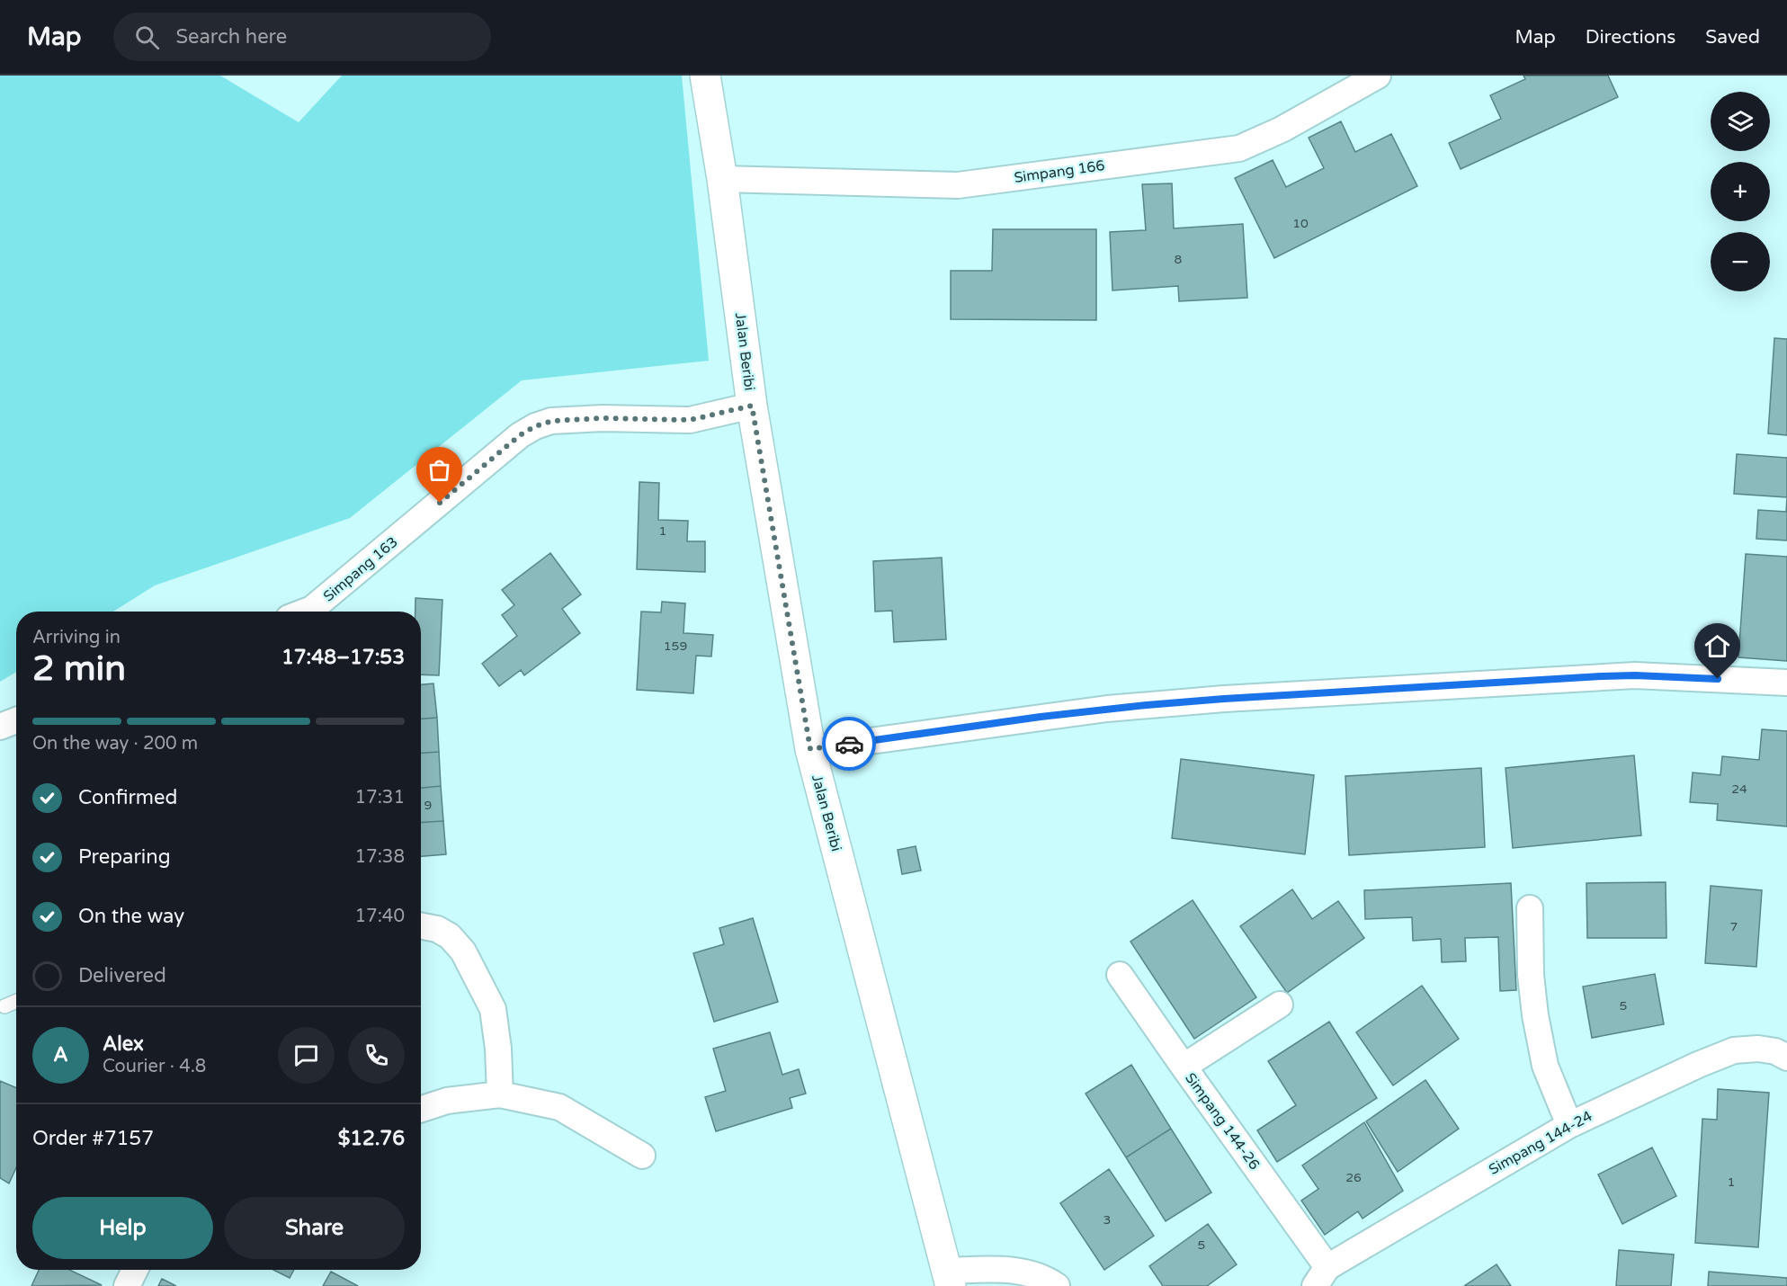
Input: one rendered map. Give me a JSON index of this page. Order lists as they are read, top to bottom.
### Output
{
  "streets": {
    "main road": ["Jalan Beribi"],
    "street": [
      "Simpang 166",
      "Simpang 163",
      "Simpang 144-26",
      "Simpang 144-24"
    ]
  },
  "crossings": [
    ["Simpang 166", "Jalan Beribi"],
    ["Jalan Beribi", "Simpang 163"],
    ["Simpang 144-26", "Simpang 144-24"]
  ],
  "house_numbers": [
    "10",
    "8",
    "1",
    "159",
    "24",
    "9",
    "7",
    "5",
    "26",
    "1",
    "3",
    "5"
  ],
  "page": {
    "header": "Map",
    "search": "Search here",
    "nav": ["Map", "Directions", "Saved"],
    "map_buttons": ["+", "−"],
    "heading": ["2 min", "Arriving in", "17:48–17:53"],
    "panel": [
      "Alex",
      "Courier · 4.8",
      "Order #7157",
      "$12.76"
    ],
    "bar": "On the way · 200 m",
    "list": [
      ["Confirmed", "17:31"],
      ["Preparing", "17:38"],
      ["On the way", "17:40"],
      "Delivered"
    ],
    "round": "A",
    "buttons": ["Help", "Share"]
  }
}
